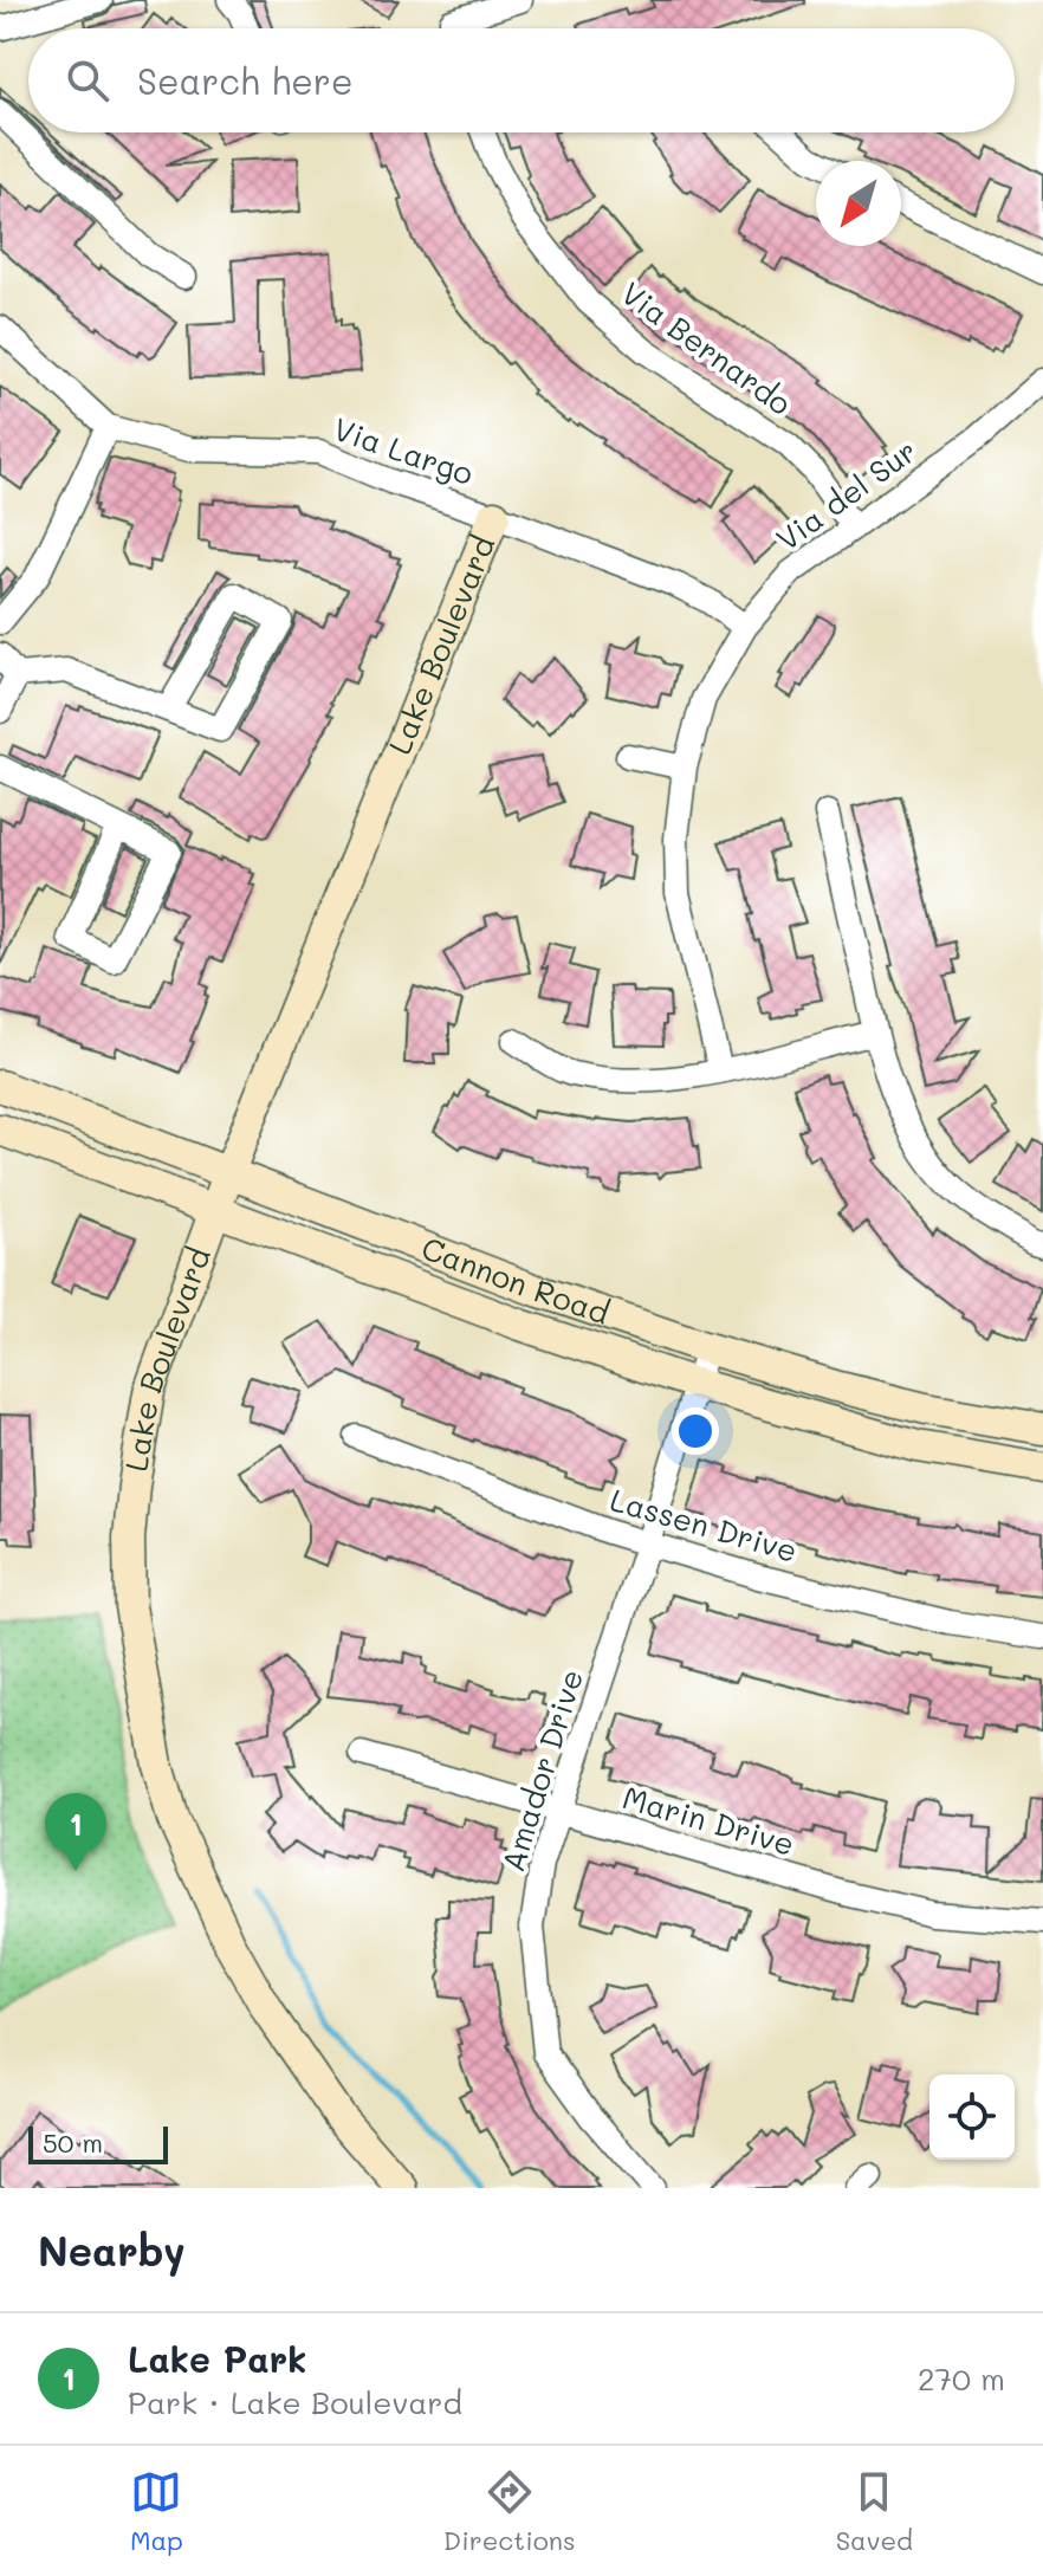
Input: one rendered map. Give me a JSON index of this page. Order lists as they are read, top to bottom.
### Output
{
  "streets": {
    "main road": ["Lake Boulevard", "Cannon Road"],
    "street": [
      "Via Bernardo",
      "Via Largo",
      "Via del Sur",
      "Lassen Drive",
      "Amador Drive",
      "Marin Drive"
    ]
  },
  "crossings": [
    ["Via Bernardo", "Via del Sur"],
    ["Via Largo", "Via del Sur"],
    ["Via Largo", "Lake Boulevard"],
    ["Lake Boulevard", "Cannon Road"],
    ["Cannon Road", "Amador Drive"],
    ["Lassen Drive", "Amador Drive"],
    ["Amador Drive", "Marin Drive"]
  ],
  "scale_bar": "50 m",
  "north": "bottom left",
  "page": {
    "search": "Search here",
    "pins": "1",
    "scale": "50 m",
    "heading": "Nearby",
    "list": [
      {
        "mark": "1",
        "name": "Lake Park",
        "note": "Park · Lake Boulevard",
        "value": "270 m"
      }
    ],
    "nav": ["Map", "Directions", "Saved"]
  }
}
